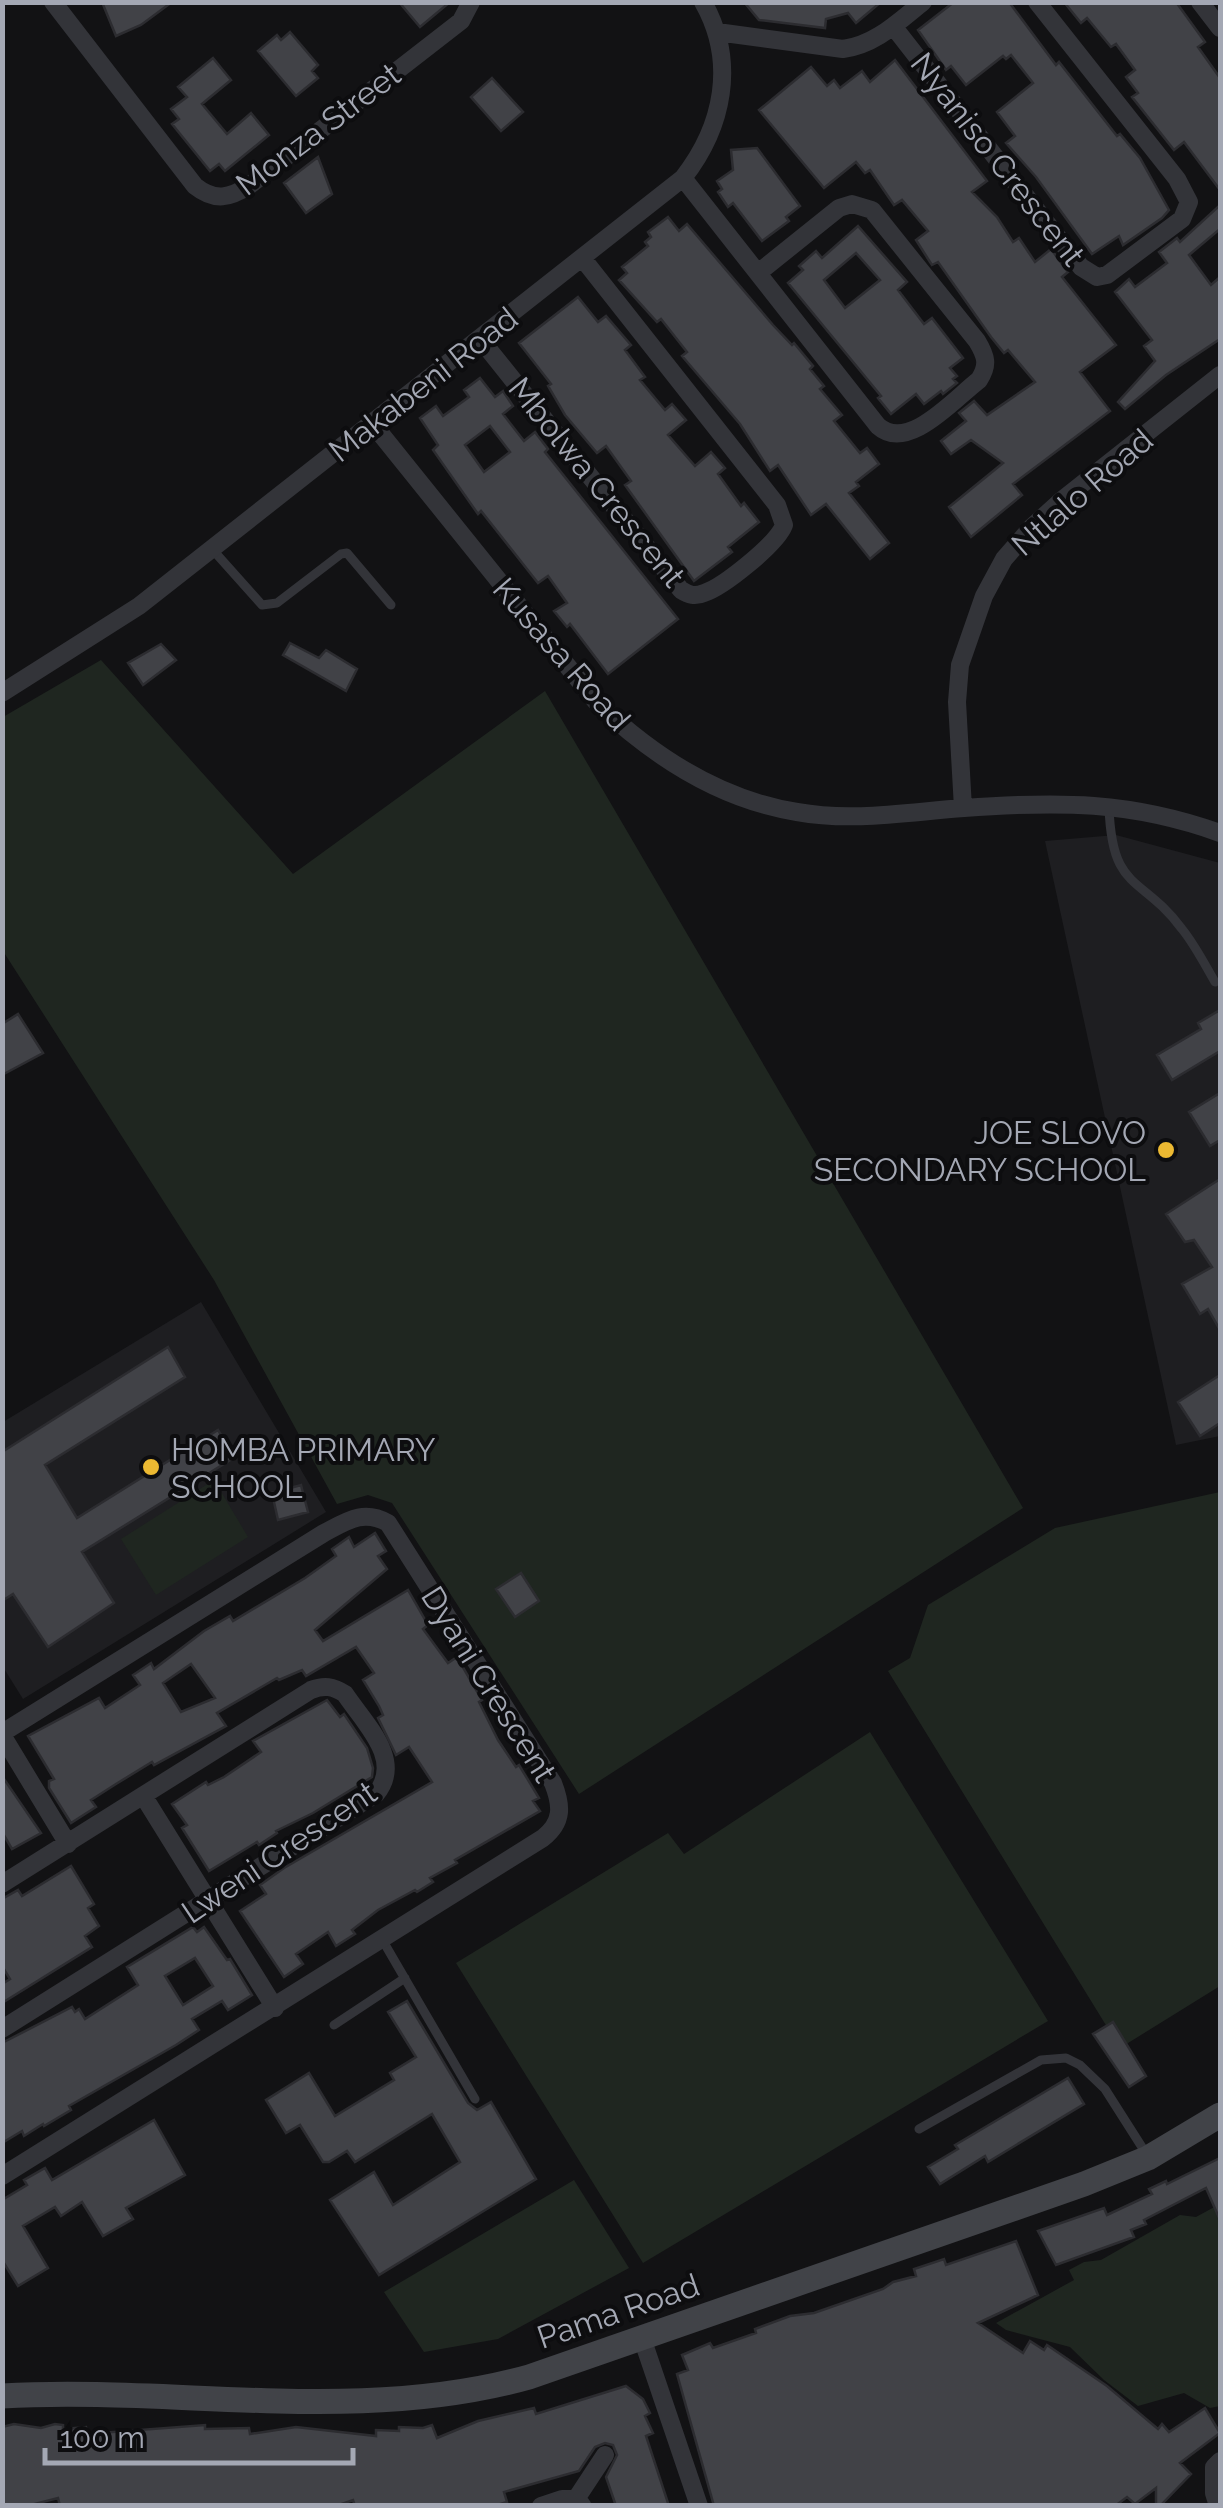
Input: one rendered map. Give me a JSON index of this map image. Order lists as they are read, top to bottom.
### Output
{
  "streets": {
    "street": [
      "Monza Street",
      "Nyaniso Crescent",
      "Makabeni Road",
      "Mbolwa Crescent",
      "Ntlalo Road",
      "Kusasa Road",
      "Dyani Crescent",
      "Lweni Crescent",
      "Pama Road"
    ]
  },
  "crossings": [
    ["Makabeni Road", "Mbolwa Crescent"],
    ["Makabeni Road", "Kusasa Road"],
    ["Ntlalo Road", "Kusasa Road"]
  ],
  "places": ["JOE SLOVO SECONDARY SCHOOL", "HOMBA PRIMARY SCHOOL"],
  "scale_bar": "100 m"
}
